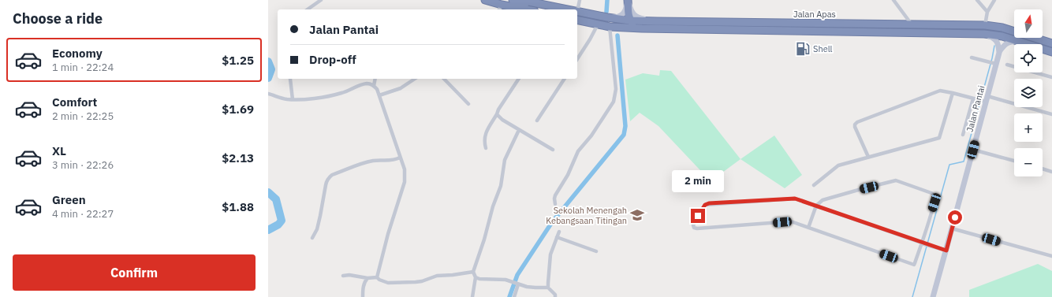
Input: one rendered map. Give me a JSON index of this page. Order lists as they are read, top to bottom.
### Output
{
  "streets": {
    "highway": ["Jalan Apas"],
    "street": ["Jalan Pantai"]
  },
  "places": {
    "fuel station": ["Shell"],
    "school or university": ["Sekolah Menengah Kebangsaan Titingan"]
  },
  "north": "top",
  "page": {
    "heading": "Choose a ride",
    "map_buttons": ["+", "−"],
    "banner": ["Jalan Pantai", "Drop-off"],
    "list": [
      {
        "name": "Economy",
        "note": "1 min · 22:24",
        "value": "$1.25"
      },
      {
        "name": "Comfort",
        "note": "2 min · 22:25",
        "value": "$1.69"
      },
      {
        "name": "XL",
        "note": "3 min · 22:26",
        "value": "$2.13"
      },
      {
        "name": "Green",
        "note": "4 min · 22:27",
        "value": "$1.88"
      }
    ],
    "bubble": "2 min",
    "buttons": "Confirm"
  }
}
